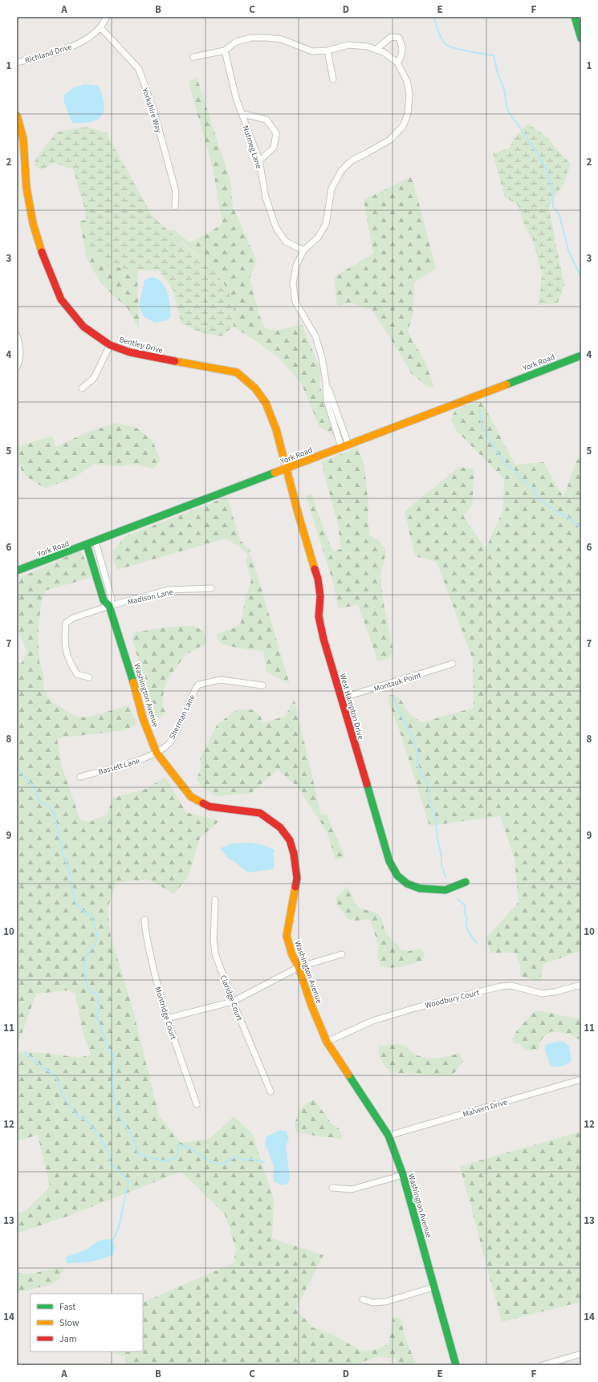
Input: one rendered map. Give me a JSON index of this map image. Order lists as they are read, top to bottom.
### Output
{
  "streets": {
    "street": [
      "Richland Drive",
      "Yorkshire Way",
      "Nutmeg Lane",
      "Bentley Drive",
      "York Road",
      "Madison Lane",
      "Montauk Point",
      "Washington Avenue",
      "West Hampton Drive",
      "Sherman Lane",
      "Bassett Lane",
      "Claridge Court",
      "Woodbury Court",
      "Montridge Court",
      "Malvern Drive"
    ]
  },
  "crossings": [
    ["Richland Drive", "Yorkshire Way"],
    ["Bentley Drive", "York Road"],
    ["Bentley Drive", "West Hampton Drive"],
    ["York Road", "Washington Avenue"],
    ["York Road", "West Hampton Drive"],
    ["Madison Lane", "Washington Avenue"],
    ["Montauk Point", "West Hampton Drive"],
    ["Washington Avenue", "Sherman Lane"],
    ["Washington Avenue", "Bassett Lane"],
    ["Washington Avenue", "Woodbury Court"],
    ["Washington Avenue", "Malvern Drive"],
    ["Sherman Lane", "Bassett Lane"]
  ],
  "legend": ["Fast", "Slow", "Jam"],
  "grid": {
    "columns": [
      "A",
      "B",
      "C",
      "D",
      "E",
      "F"
    ],
    "rows": [
      "1",
      "2",
      "3",
      "4",
      "5",
      "6",
      "7",
      "8",
      "9",
      "10",
      "11",
      "12",
      "13",
      "14"
    ]
  }
}
